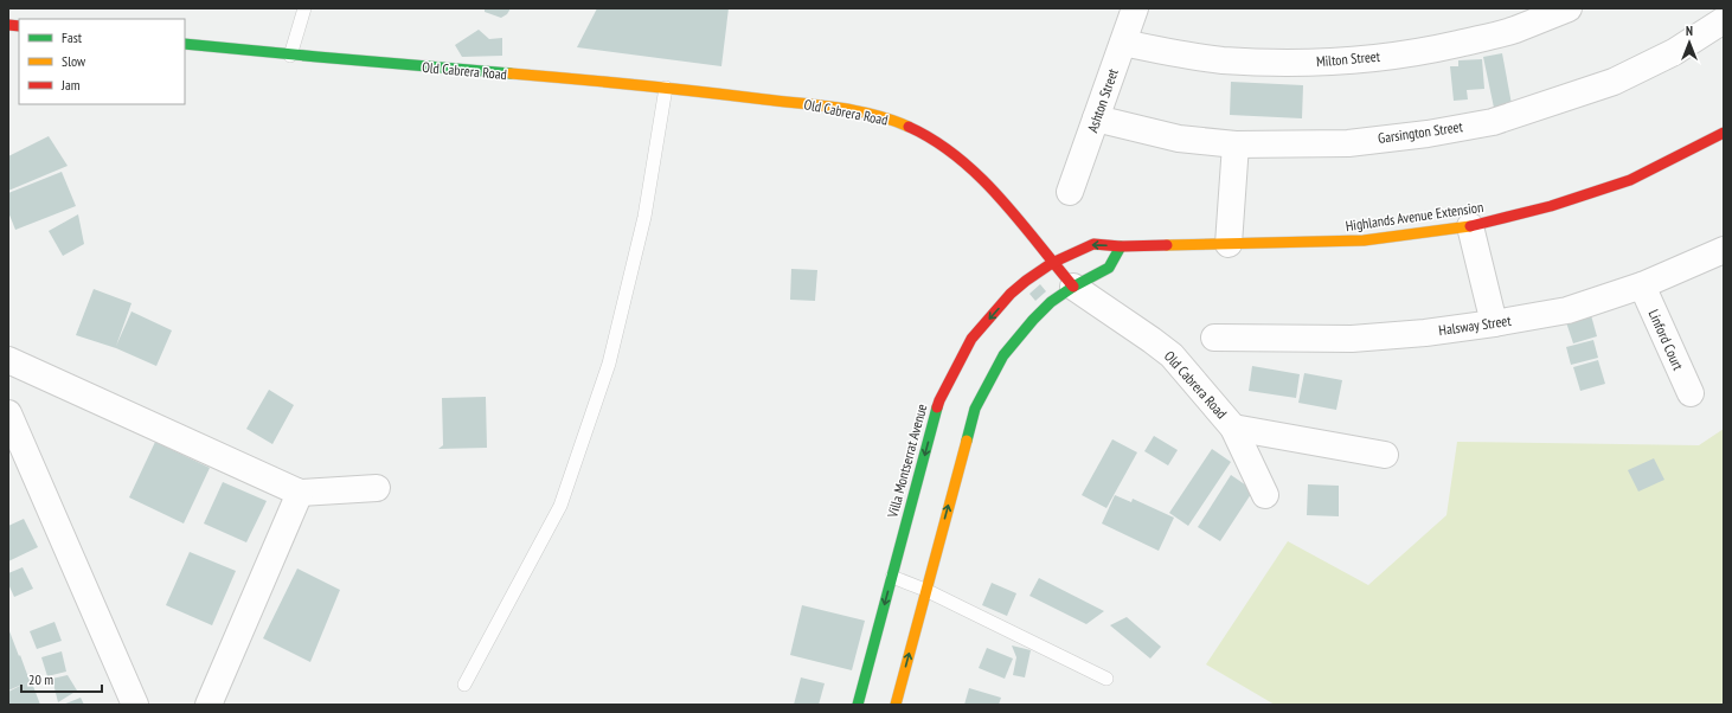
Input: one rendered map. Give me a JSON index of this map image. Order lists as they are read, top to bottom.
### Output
{
  "streets": {
    "street": [
      "Milton Street",
      "Old Cabrera Road",
      "Ashton Street",
      "Garsington Street",
      "Highlands Avenue Extension",
      "Halsway Street",
      "Linford Court",
      "Villa Montserrat Avenue"
    ]
  },
  "crossings": [
    ["Milton Street", "Ashton Street"],
    ["Old Cabrera Road", "Highlands Avenue Extension"],
    ["Old Cabrera Road", "Villa Montserrat Avenue"],
    ["Ashton Street", "Garsington Street"],
    ["Highlands Avenue Extension", "Villa Montserrat Avenue"],
    ["Halsway Street", "Linford Court"]
  ],
  "legend": ["Fast", "Slow", "Jam"],
  "scale_bar": "20 m",
  "north": "top"
}
